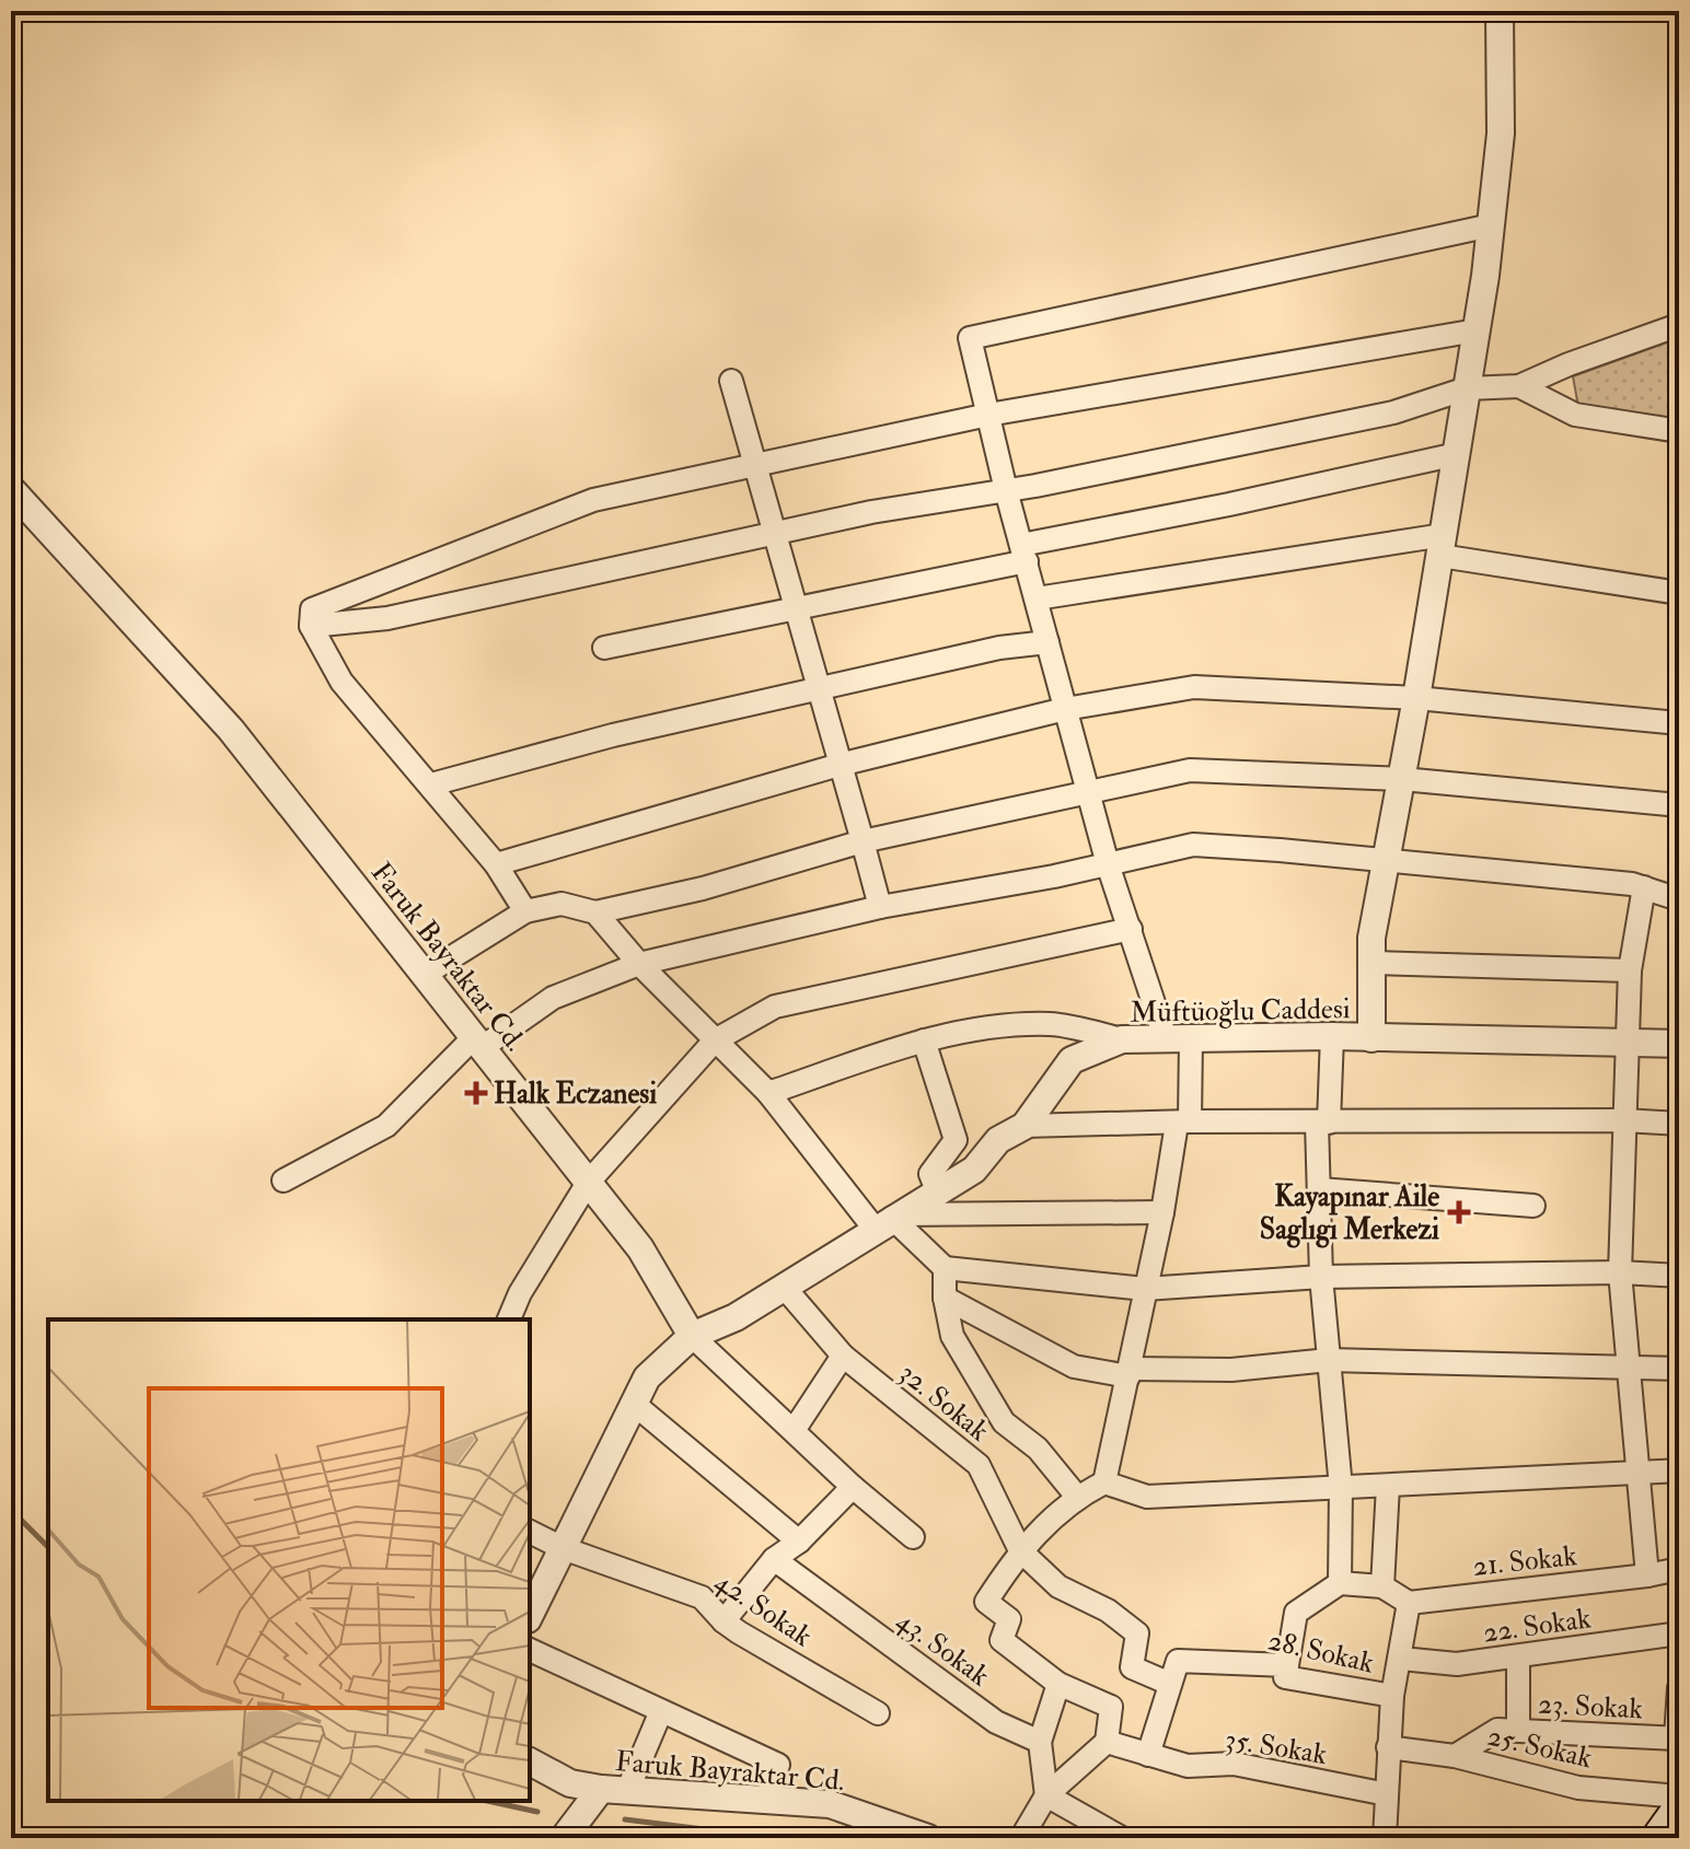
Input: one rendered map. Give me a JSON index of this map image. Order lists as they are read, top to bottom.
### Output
{
  "streets": {
    "street": [
      "Faruk Bayraktar Cd.",
      "Müftüoğlu Caddesi",
      "32. Sokak",
      "21. Sokak",
      "42. Sokak",
      "22. Sokak",
      "43. Sokak",
      "28. Sokak",
      "23. Sokak",
      "35. Sokak",
      "25. Sokak"
    ]
  },
  "crossings": [
    ["Faruk Bayraktar Cd.", "Müftüoğlu Caddesi"],
    ["Müftüoğlu Caddesi", "32. Sokak"],
    ["23. Sokak", "25. Sokak"]
  ],
  "places": {
    "health": ["Halk Eczanesi", "Kayapınar Aile Saglıgı Merkezi"]
  }
}
